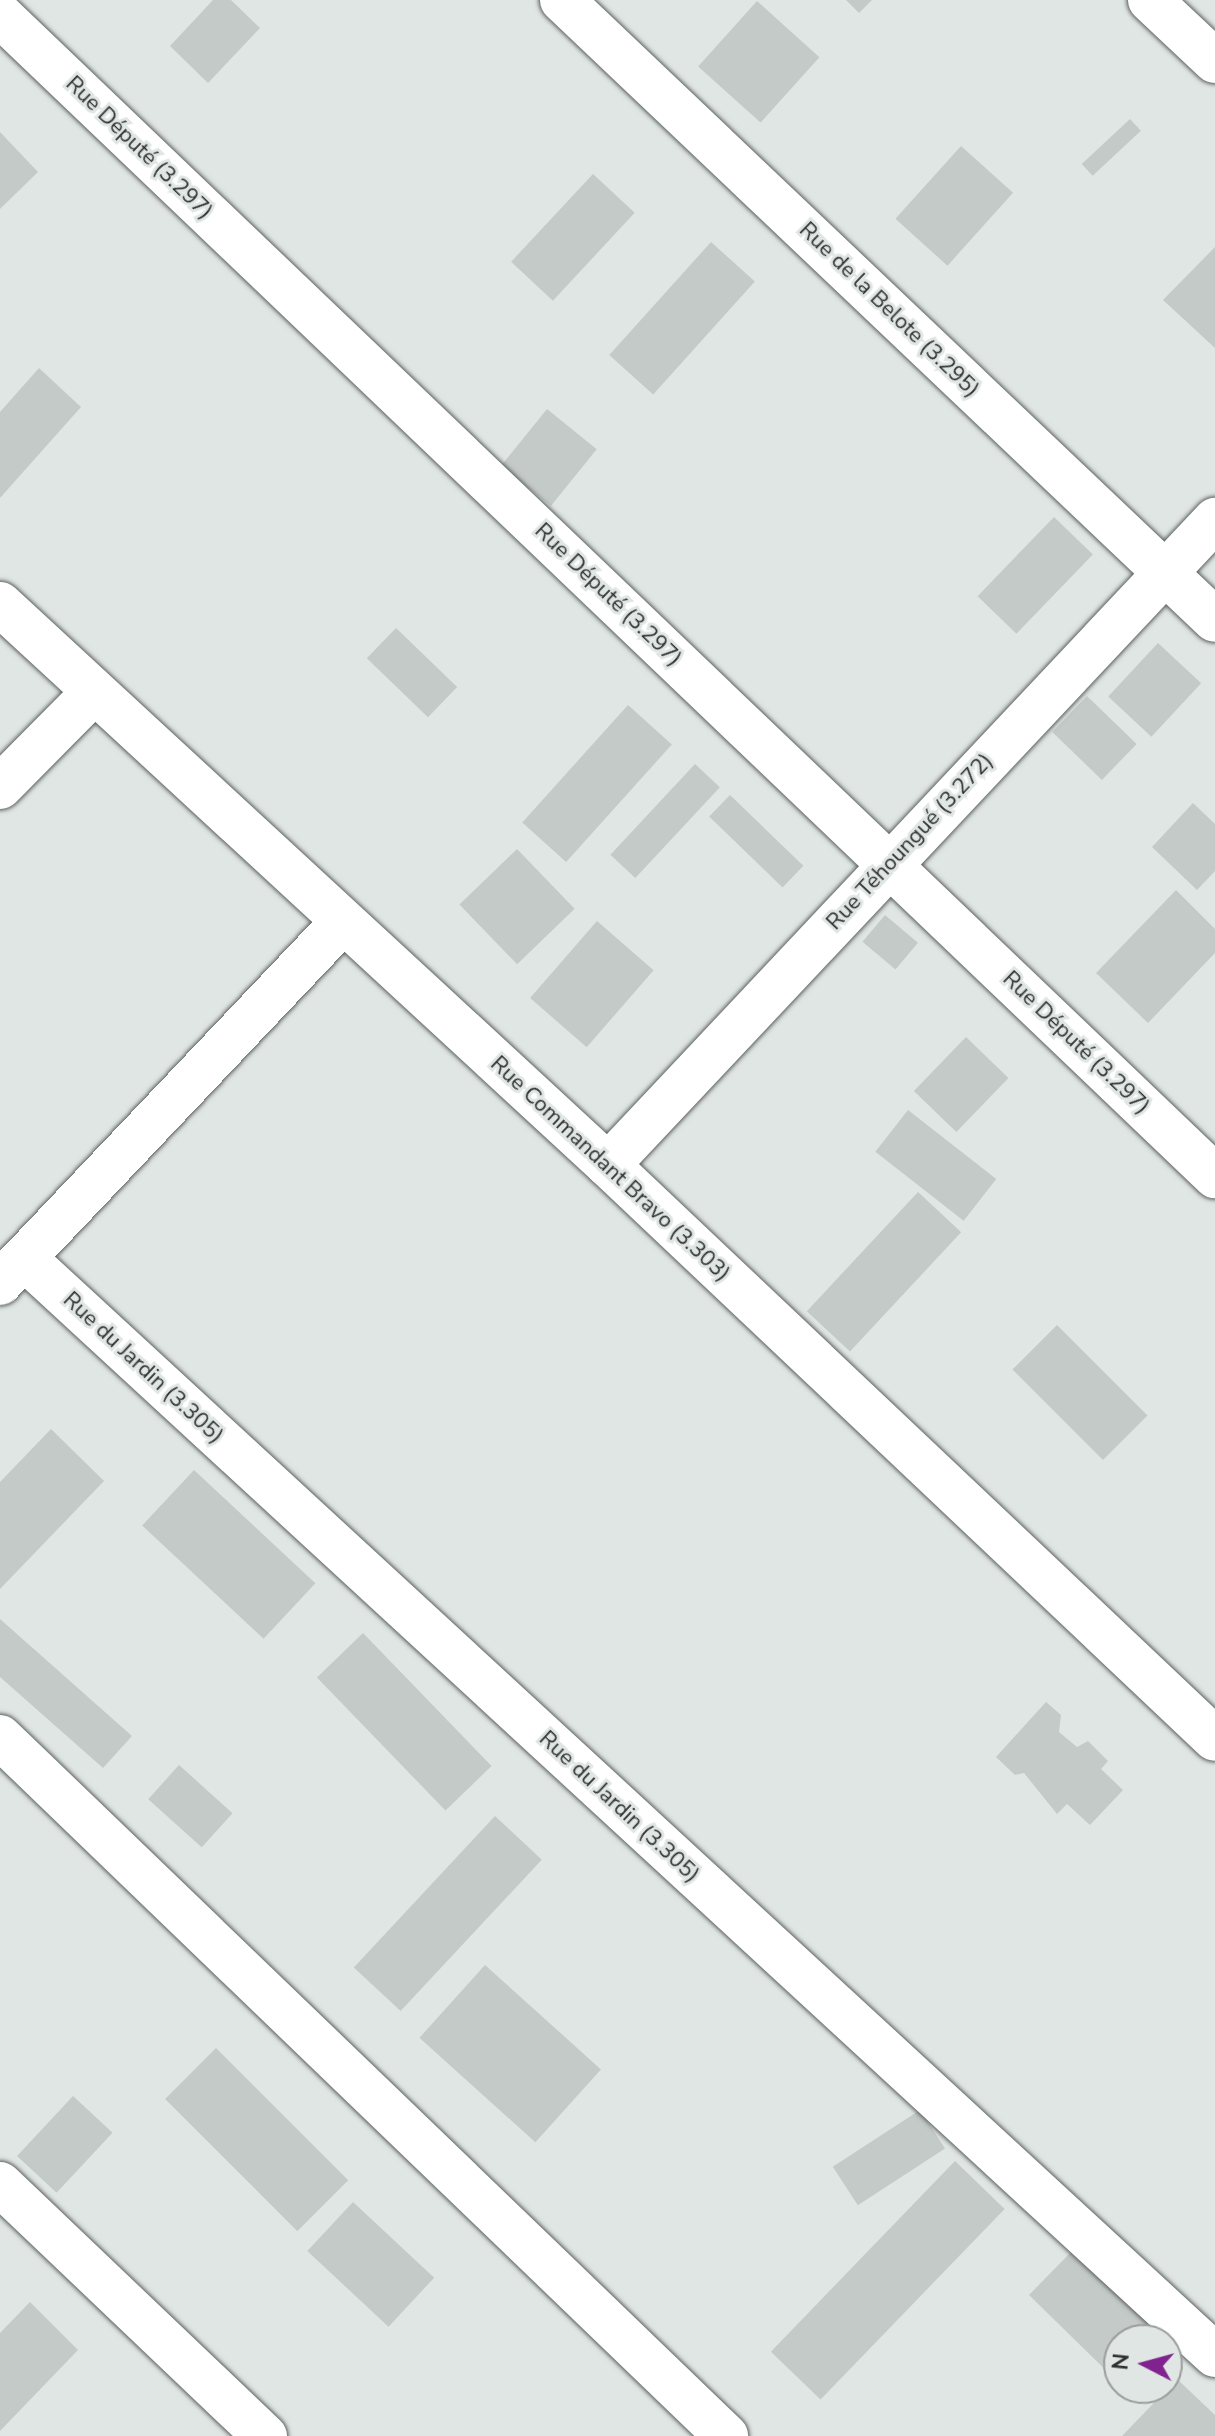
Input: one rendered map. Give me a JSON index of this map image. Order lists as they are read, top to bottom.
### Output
{
  "streets": {
    "street": [
      "Rue Député (3.297)",
      "Rue de la Belote (3.295)",
      "Rue Téhoungué (3.272)",
      "Rue Commandant Bravo (3.303)",
      "Rue du Jardin (3.305)"
    ]
  },
  "crossings": [
    ["Rue Député (3.297)", "Rue Téhoungué (3.272)"],
    ["Rue de la Belote (3.295)", "Rue Téhoungué (3.272)"],
    ["Rue Téhoungué (3.272)", "Rue Commandant Bravo (3.303)"]
  ],
  "north": "left"
}
